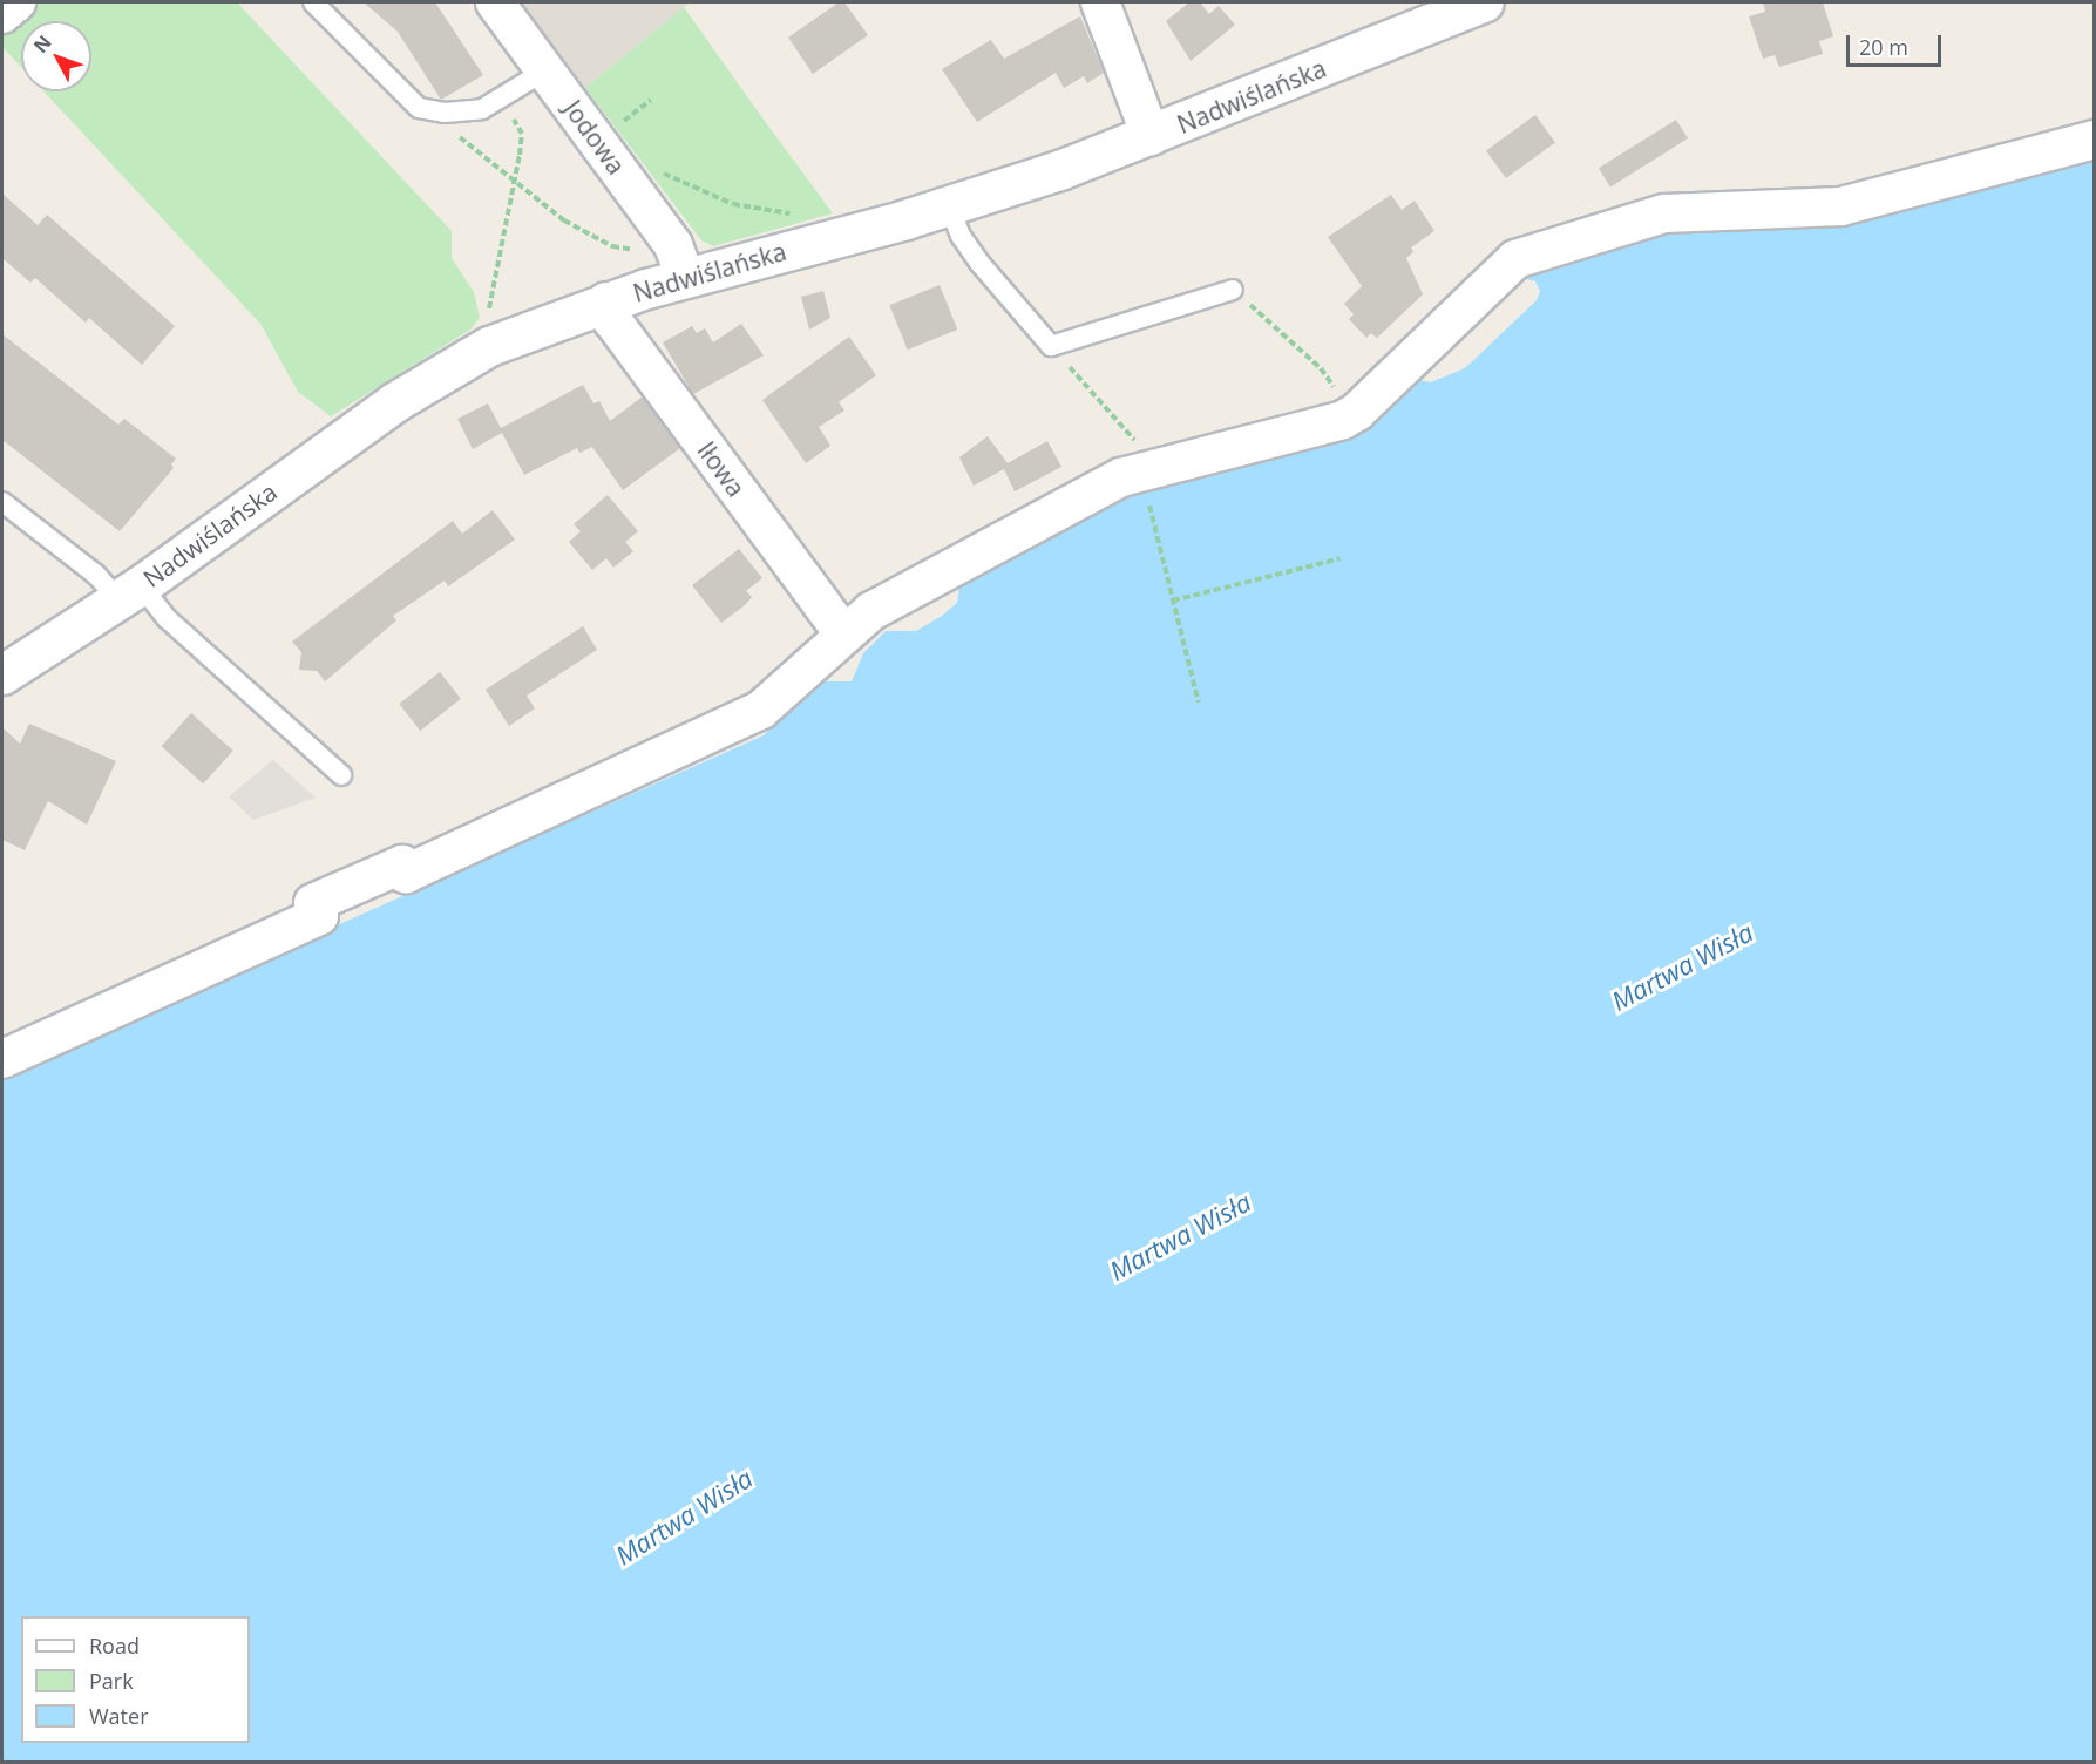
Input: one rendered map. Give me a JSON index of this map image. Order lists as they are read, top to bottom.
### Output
{
  "streets": {
    "street": ["Nadwiślańska", "Jodowa", "Iłowa"]
  },
  "crossings": [
    ["Nadwiślańska", "Jodowa"],
    ["Nadwiślańska", "Iłowa"]
  ],
  "water": ["Martwa Wisła"],
  "legend": ["Road", "Park", "Water"],
  "scale_bar": "20 m",
  "north": "top left"
}
